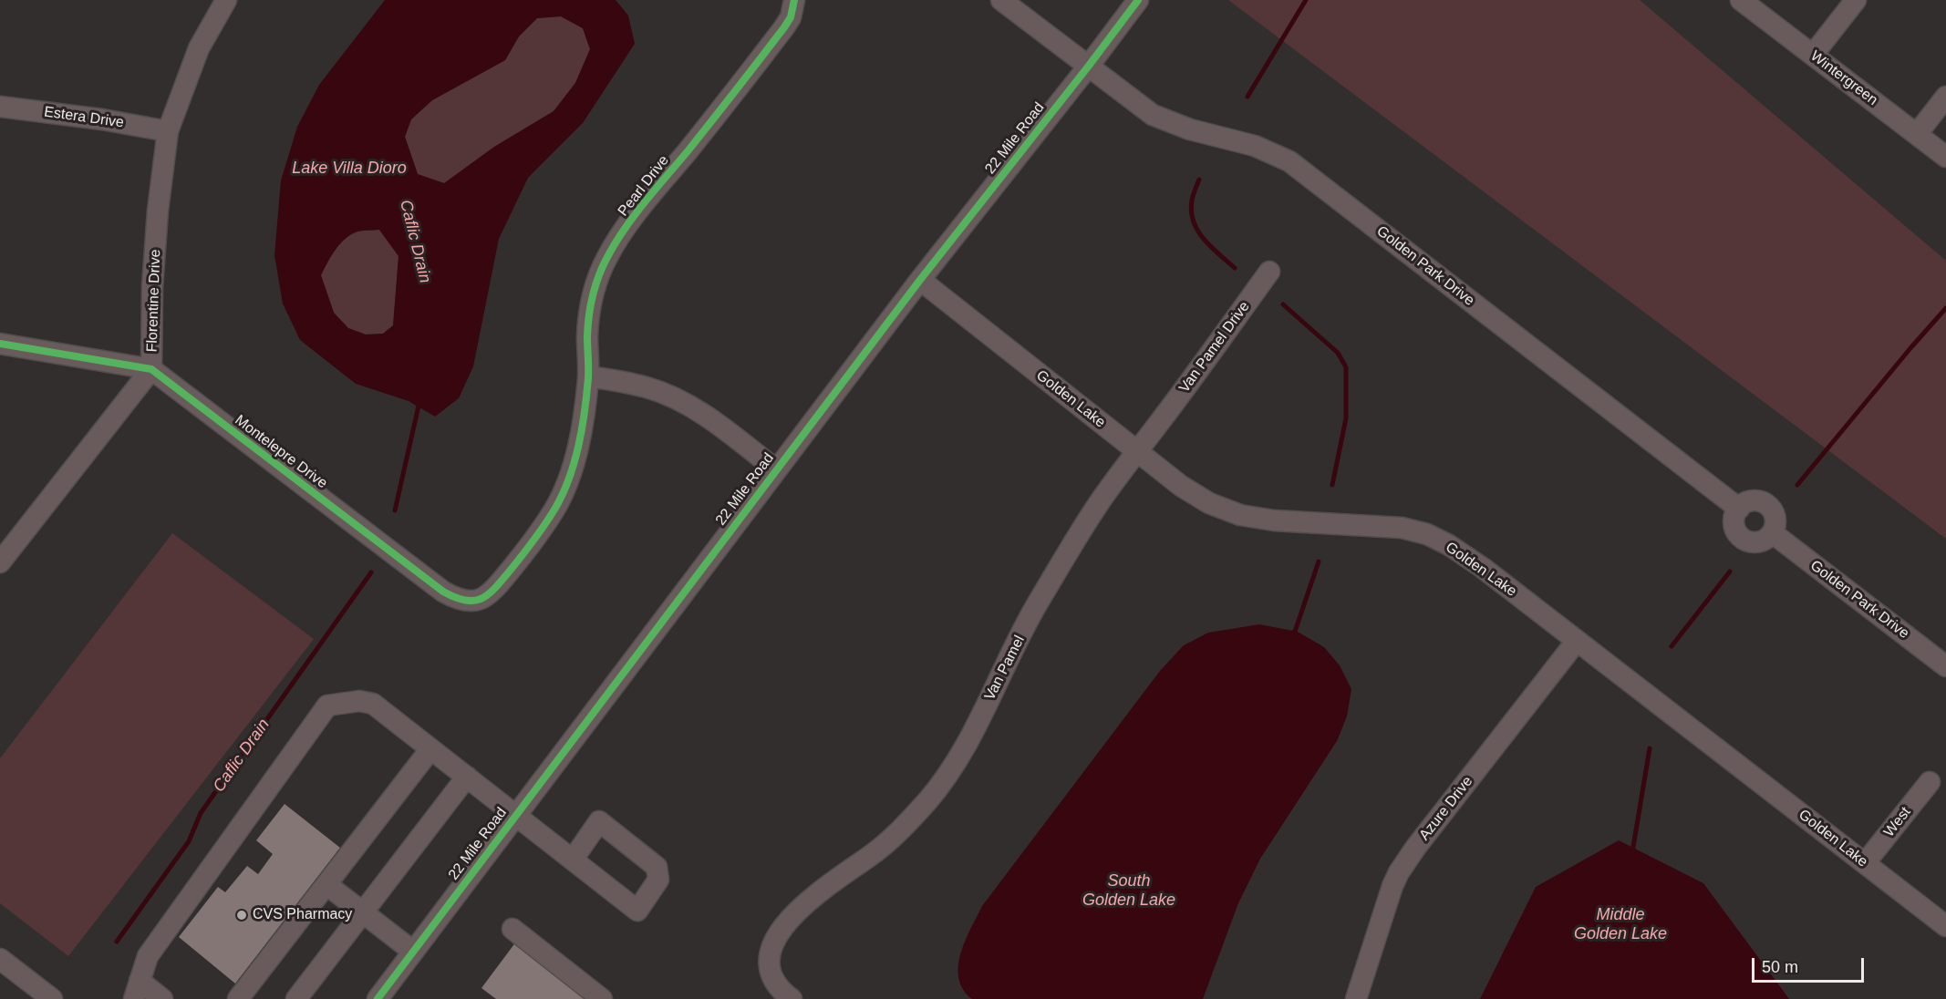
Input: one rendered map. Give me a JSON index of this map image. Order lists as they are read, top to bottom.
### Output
{
  "streets": {
    "street": [
      "Wintergreen",
      "Estera Drive",
      "22 Mile Road",
      "Pearl Drive",
      "Golden Park Drive",
      "Florentine Drive",
      "Van Pamel Drive",
      "Golden Lake",
      "Montelepre Drive",
      "Van Pamel",
      "Azure Drive",
      "West"
    ]
  },
  "crossings": [
    ["Estera Drive", "Florentine Drive"],
    ["22 Mile Road", "Golden Park Drive"],
    ["22 Mile Road", "Golden Lake"],
    ["Pearl Drive", "Montelepre Drive"],
    ["Florentine Drive", "Montelepre Drive"],
    ["Van Pamel Drive", "Van Pamel"],
    ["Golden Lake", "Van Pamel"],
    ["Golden Lake", "Azure Drive"],
    ["Golden Lake", "West"]
  ],
  "water": [
    "Lake Villa Dioro",
    "Caflic Drain",
    "South Golden Lake",
    "Middle Golden Lake"
  ],
  "places": ["CVS Pharmacy"],
  "scale_bar": "50 m"
}
